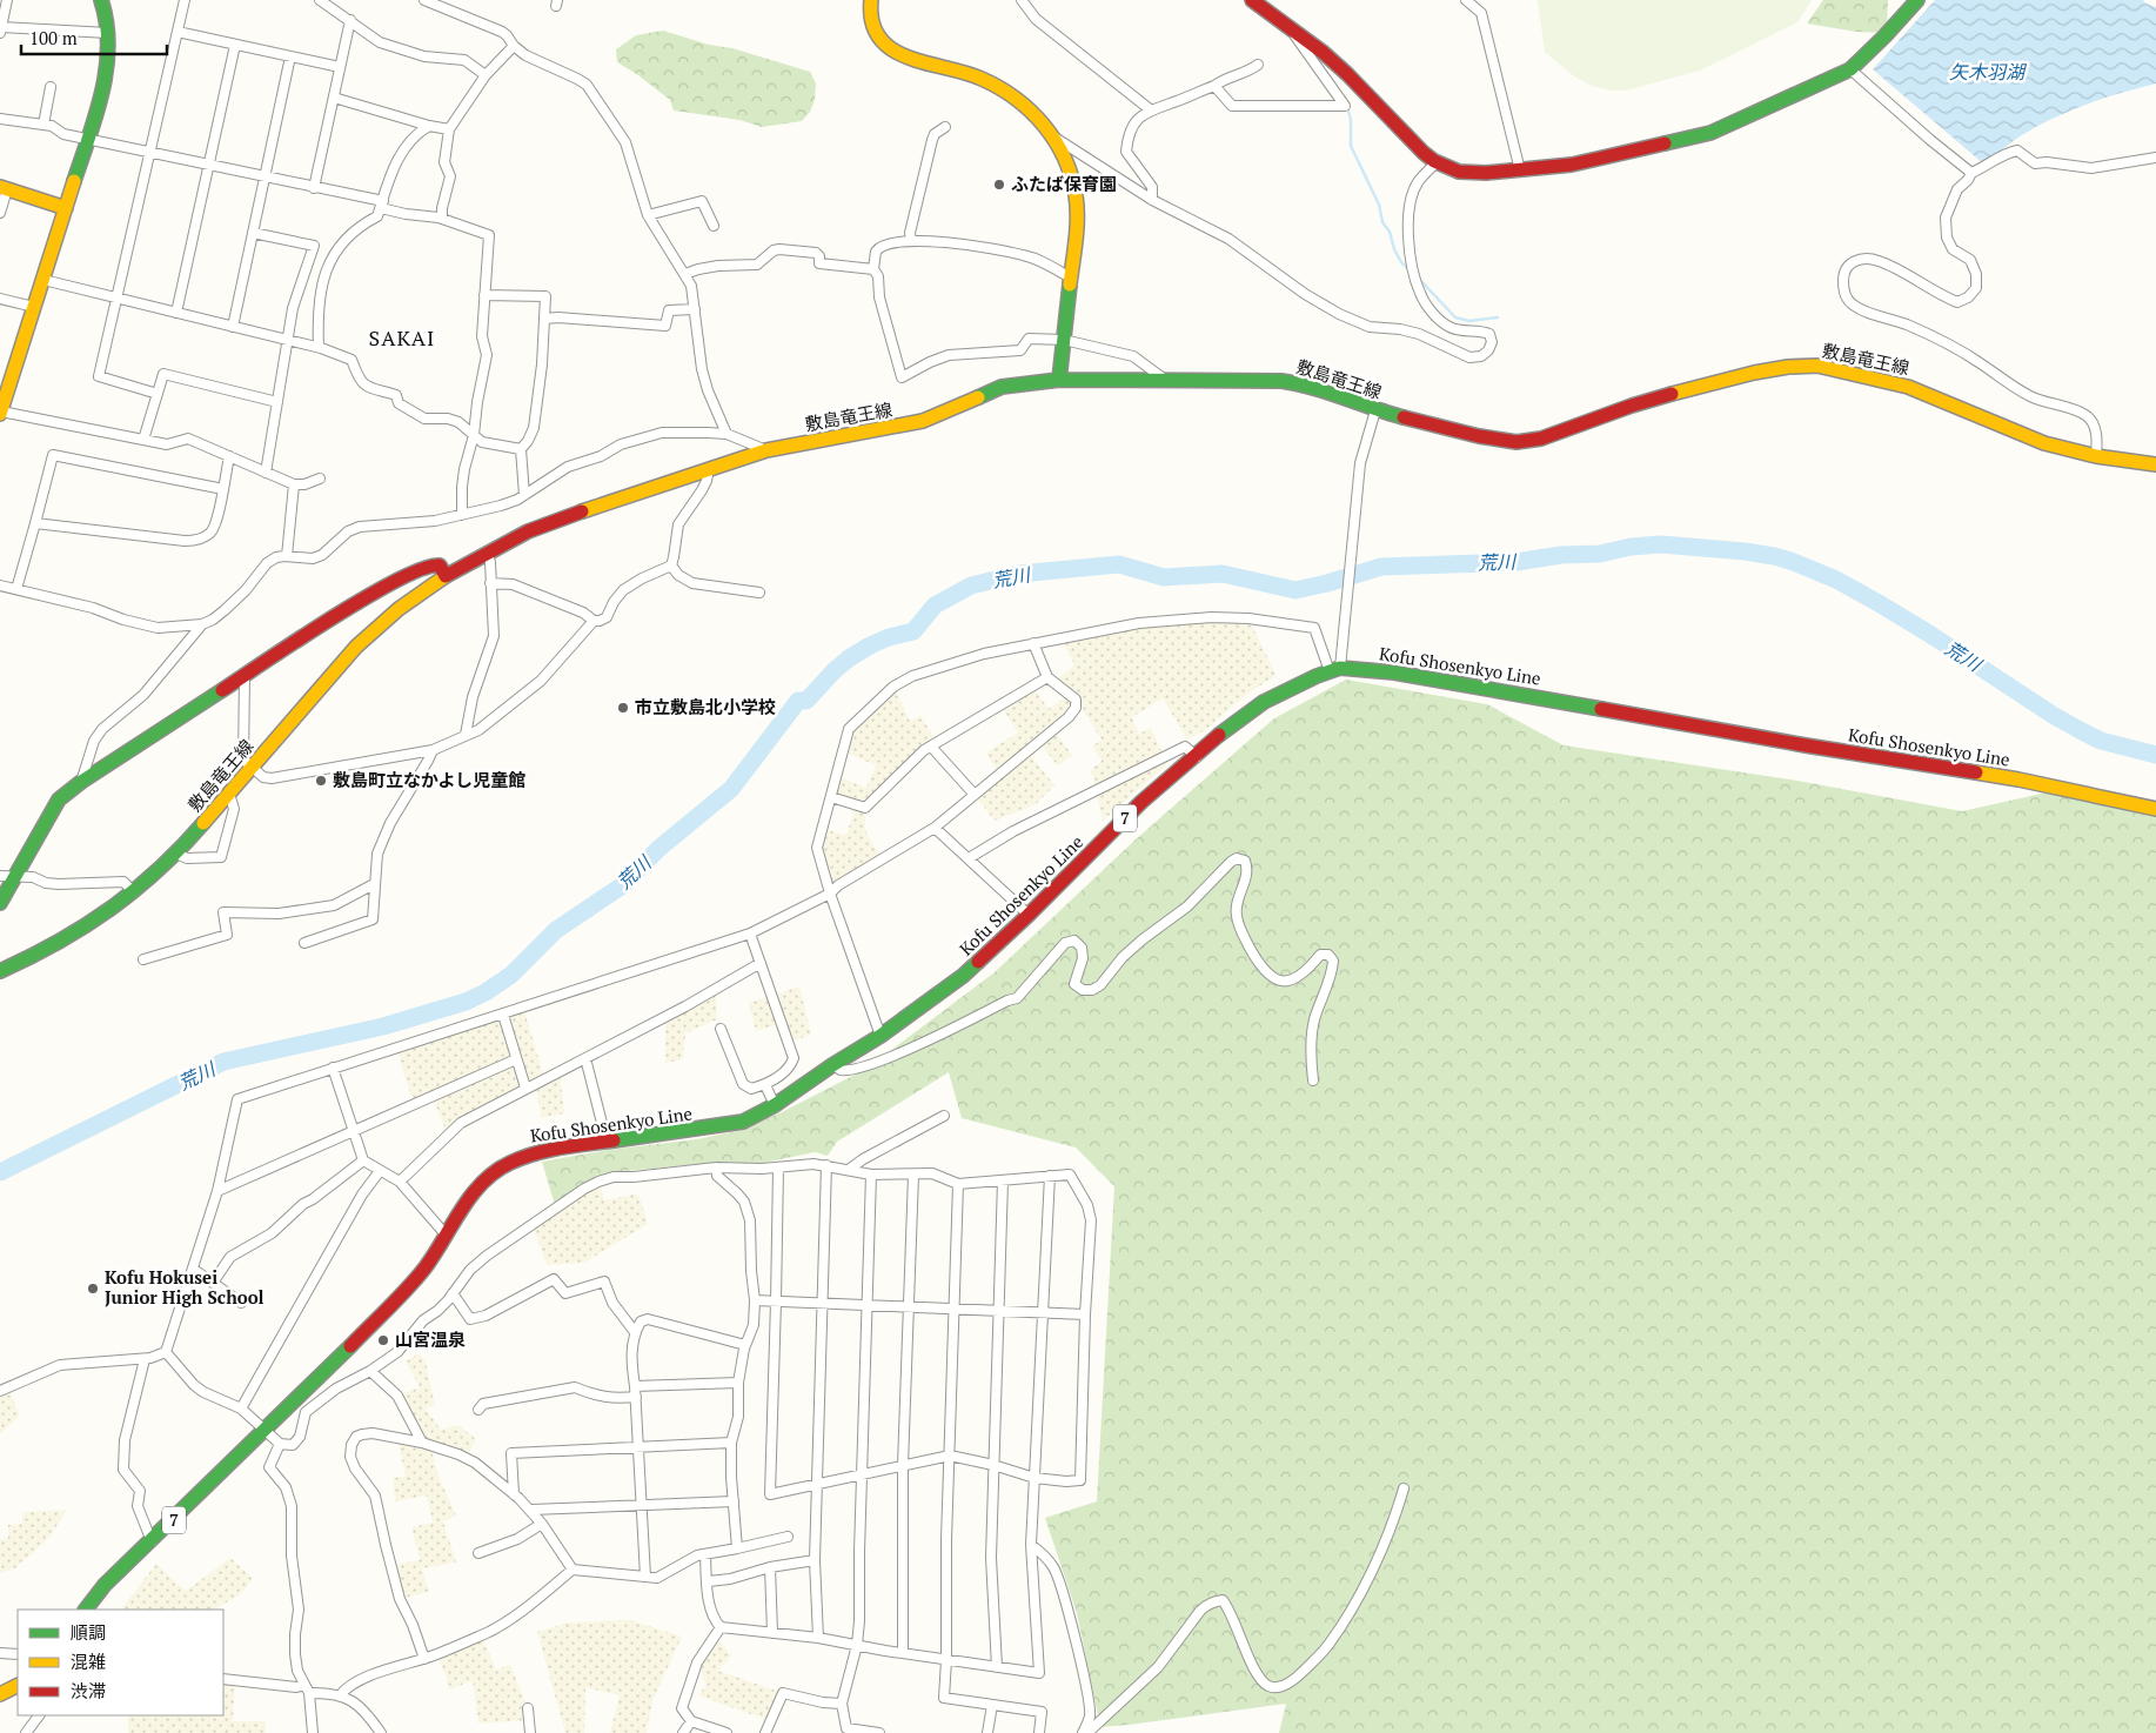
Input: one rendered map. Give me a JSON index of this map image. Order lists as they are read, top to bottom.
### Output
{
  "streets": {
    "main road": ["敷島竜王線", "Kofu Shosenkyo Line", "7"]
  },
  "districts": ["SAKAI"],
  "water": ["矢木羽湖", "荒川"],
  "places": [
    "ふたば保育園",
    "市立敷島北小学校",
    "敷島町立なかよし児童館",
    "Kofu Hokusei Junior High School",
    "山宮温泉"
  ],
  "legend": ["順調", "混雑", "渋滞"],
  "scale_bar": "100 m"
}
